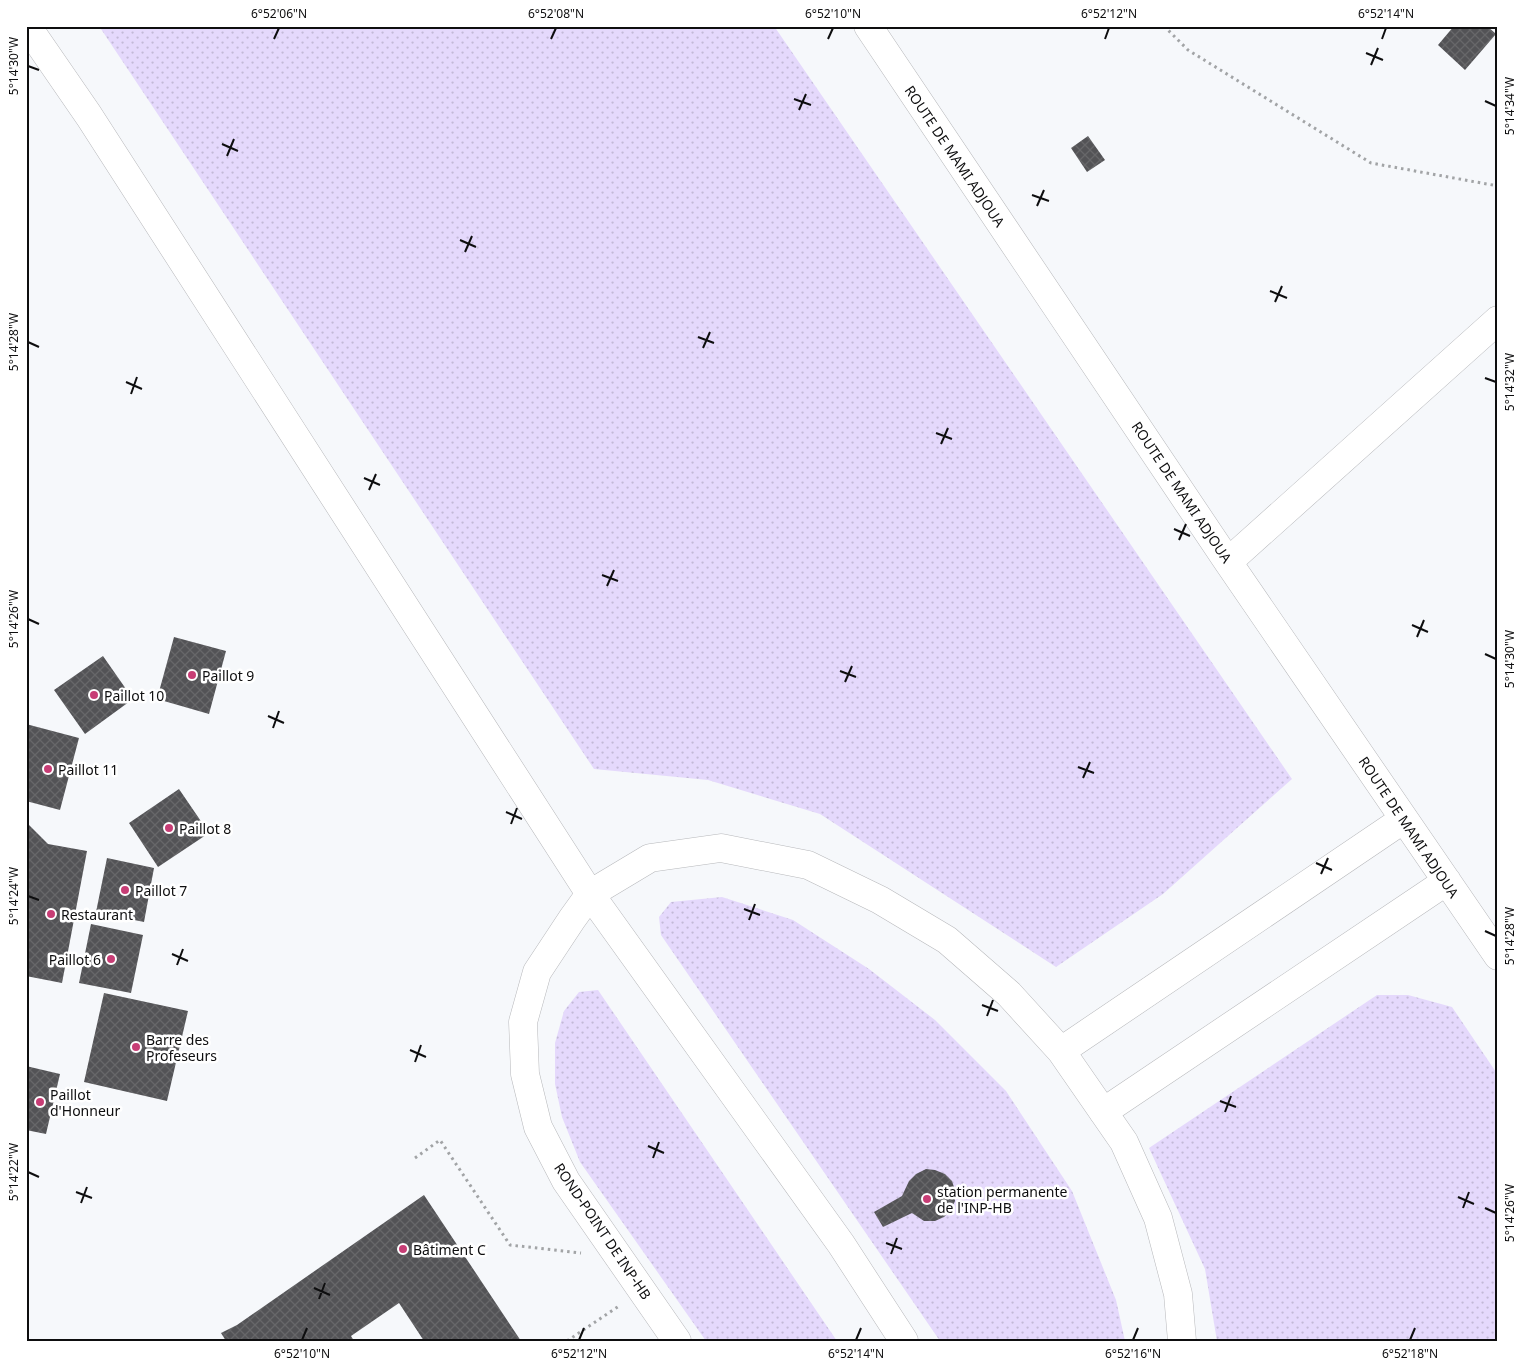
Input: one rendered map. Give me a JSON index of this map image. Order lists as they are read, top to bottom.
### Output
{
  "streets": {
    "street": ["ROUTE DE MAMI ADJOUA", "ROND-POINT DE INP-HB"]
  },
  "places": [
    "Paillot 9",
    "Paillot 10",
    "Paillot 11",
    "Paillot 8",
    "Paillot 7",
    "Restaurant",
    "Paillot 6",
    "Barre des Profeseurs",
    "Paillot d'Honneur",
    "station permanente de l'INP-HB",
    "Bâtiment C"
  ],
  "coordinates": [
    "6°52'06\"N",
    "6°52'08\"N",
    "6°52'10\"N",
    "6°52'12\"N",
    "6°52'14\"N",
    "5°14'30\"W",
    "5°14'34\"W",
    "5°14'28\"W",
    "5°14'32\"W",
    "5°14'26\"W",
    "5°14'24\"W",
    "5°14'22\"W",
    "6°52'16\"N",
    "6°52'18\"N"
  ]
}
